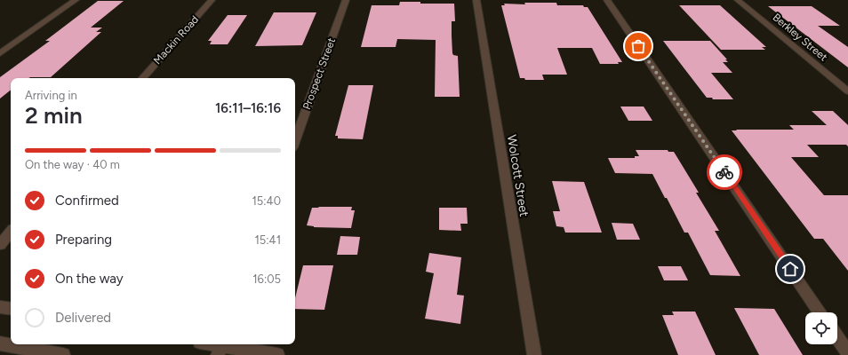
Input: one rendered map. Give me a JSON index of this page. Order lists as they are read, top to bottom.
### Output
{
  "streets": {
    "street": [
      "Berkley Street",
      "Mackin Road",
      "Prospect Street",
      "Wolcott Street"
    ]
  },
  "page": {
    "heading": ["2 min", "Arriving in", "16:11–16:16"],
    "bar": "On the way · 40 m",
    "list": [
      ["Confirmed", "15:40"],
      ["Preparing", "15:41"],
      ["On the way", "16:05"],
      "Delivered"
    ]
  }
}
